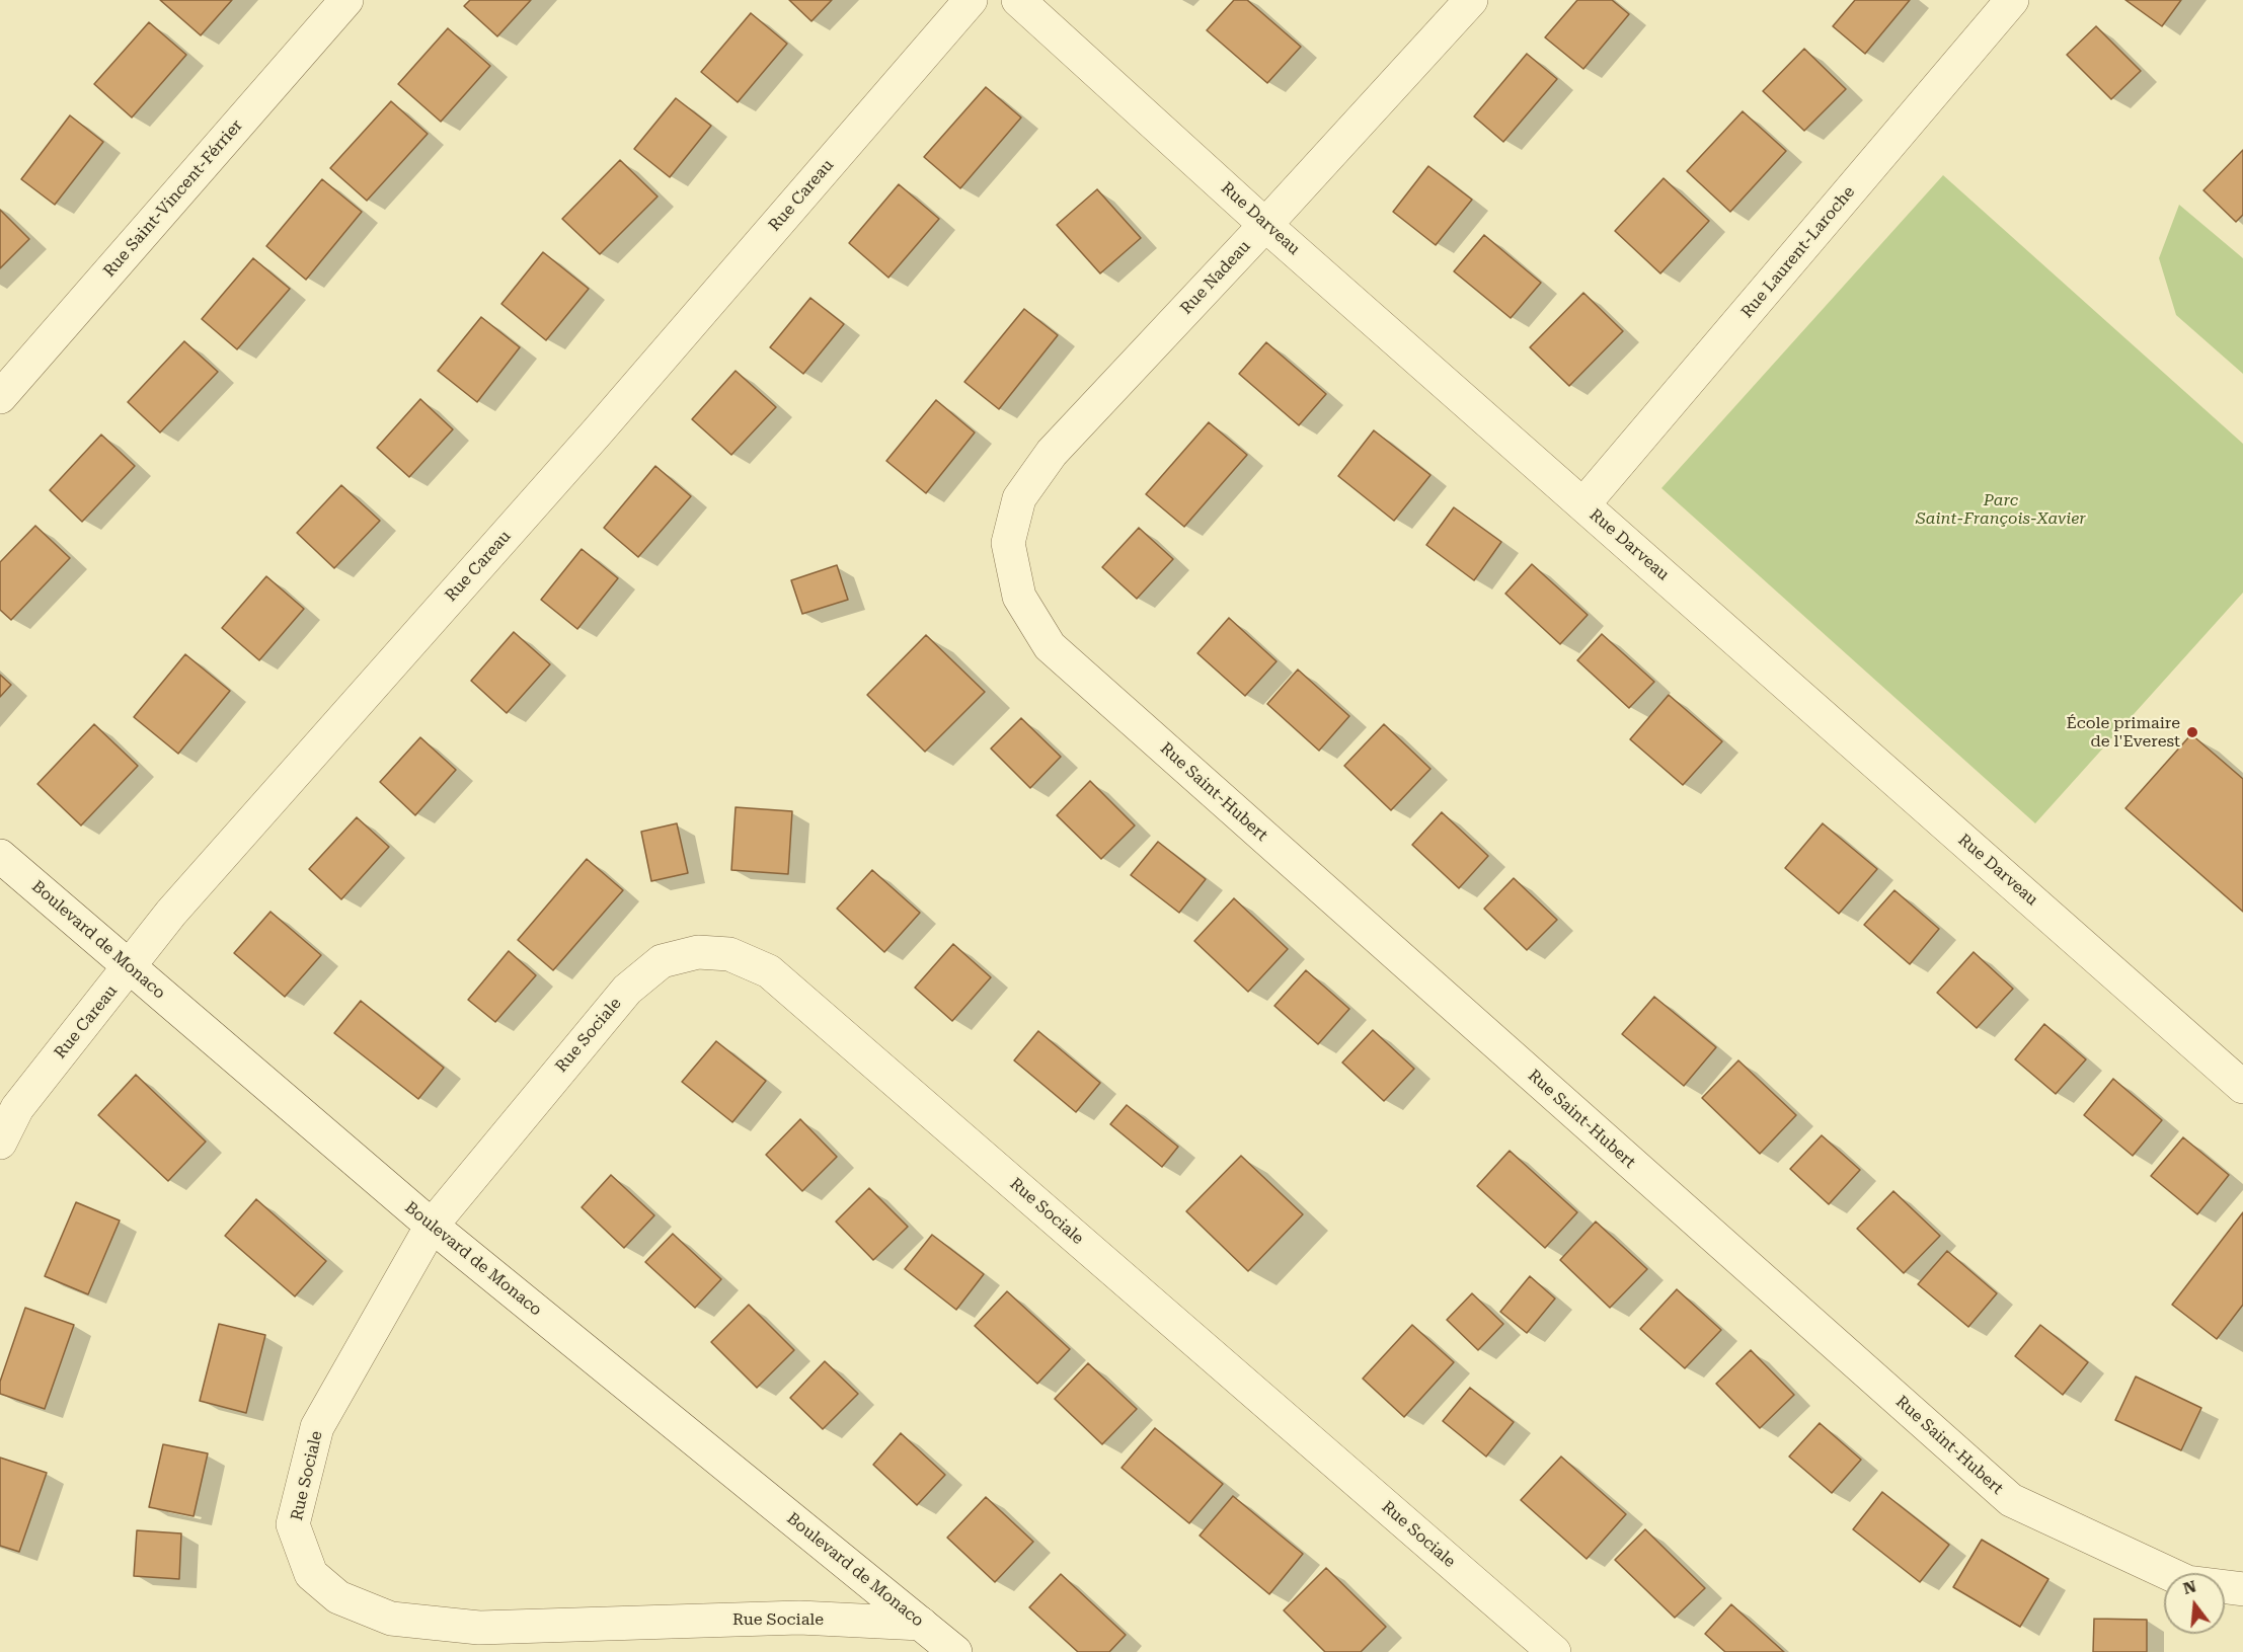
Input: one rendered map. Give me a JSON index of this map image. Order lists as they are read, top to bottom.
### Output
{
  "streets": {
    "street": [
      "Rue Careau",
      "Rue Saint-Vincent-Férrier",
      "Rue Darveau",
      "Rue Laurent-Laroche",
      "Rue Nadeau",
      "Rue Saint-Hubert",
      "Boulevard de Monaco",
      "Rue Sociale"
    ]
  },
  "crossings": [
    ["Rue Careau", "Boulevard de Monaco"],
    ["Rue Darveau", "Rue Laurent-Laroche"],
    ["Rue Darveau", "Rue Nadeau"],
    ["Rue Nadeau", "Rue Saint-Hubert"],
    ["Boulevard de Monaco", "Rue Sociale"]
  ],
  "parks": ["Parc Saint-François-Xavier"],
  "places": ["École primaire de l'Everest"],
  "north": "top"
}
